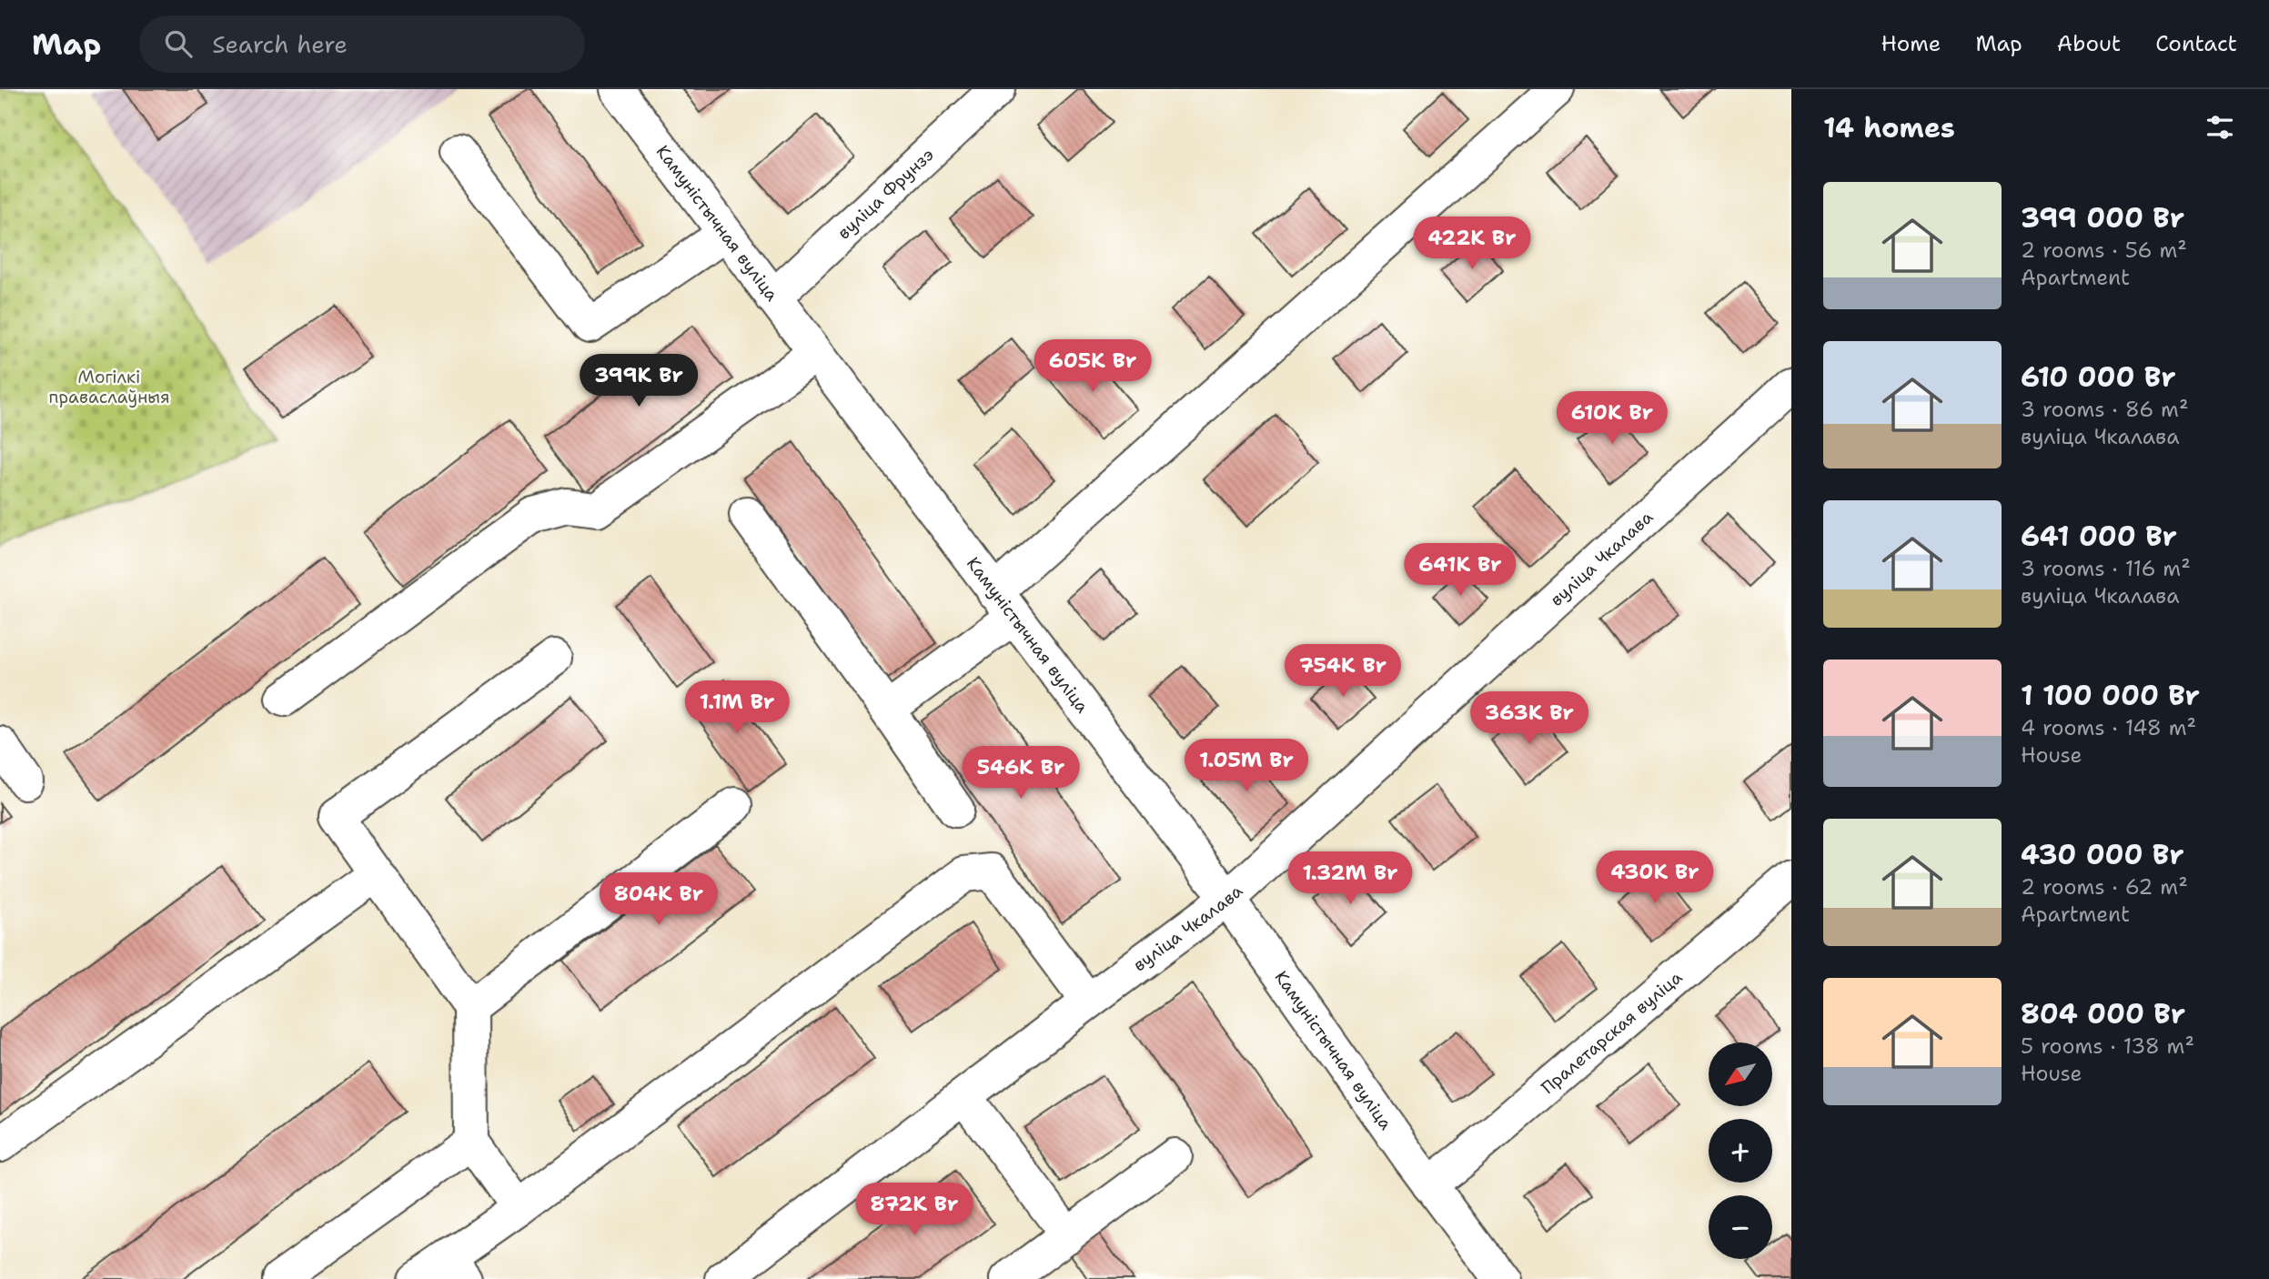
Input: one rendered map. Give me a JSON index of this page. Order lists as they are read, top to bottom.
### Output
{
  "streets": {
    "street": [
      "вуліца Фрунзэ",
      "Камуністычная вуліца",
      "вуліца Чкалава",
      "Пралетарская вуліца"
    ]
  },
  "crossings": [
    ["вуліца Фрунзэ", "Камуністычная вуліца"],
    ["Камуністычная вуліца", "вуліца Чкалава"],
    ["Камуністычная вуліца", "Пралетарская вуліца"]
  ],
  "parks": ["Могілкі праваслаўныя"],
  "north": "bottom left",
  "page": {
    "header": "Map",
    "search": "Search here",
    "nav": [
      "Home",
      "Map",
      "About",
      "Contact"
    ],
    "heading": "14 homes",
    "list": [
      {
        "name": "399 000 Br",
        "note": "2 rooms · 56 m² · Apartment"
      },
      {
        "name": "610 000 Br",
        "note": "3 rooms · 86 m² · вуліца Чкалава"
      },
      {
        "name": "641 000 Br",
        "note": "3 rooms · 116 m² · вуліца Чкалава"
      },
      {
        "name": "1 100 000 Br",
        "note": "4 rooms · 148 m² · House"
      },
      {
        "name": "430 000 Br",
        "note": "2 rooms · 62 m² · Apartment"
      },
      {
        "name": "804 000 Br",
        "note": "5 rooms · 138 m² · House"
      }
    ],
    "price": [
      "422K Br",
      "605K Br",
      "399K Br",
      "610K Br",
      "641K Br",
      "754K Br",
      "1.1M Br",
      "363K Br",
      "1.05M Br",
      "546K Br",
      "430K Br",
      "1.32M Br",
      "804K Br",
      "872K Br"
    ],
    "map_buttons": ["+", "−"]
  }
}
